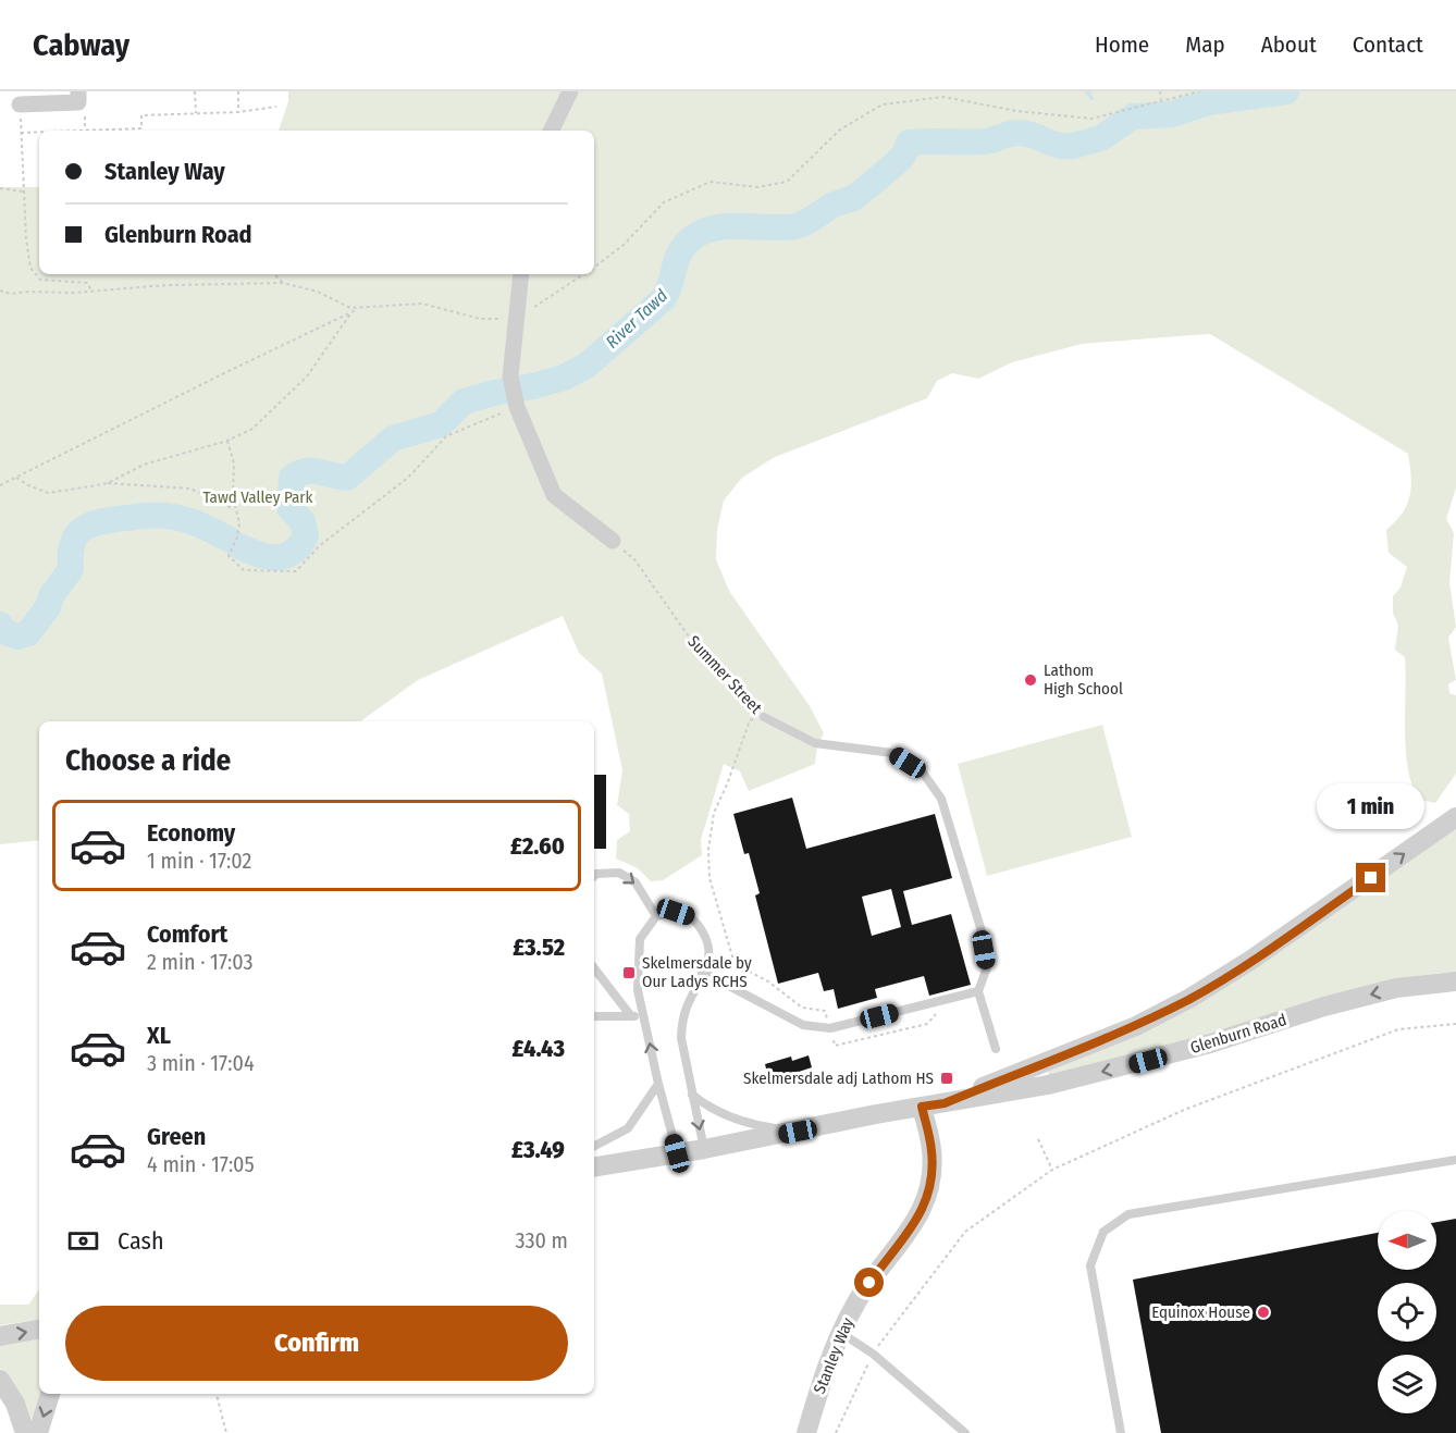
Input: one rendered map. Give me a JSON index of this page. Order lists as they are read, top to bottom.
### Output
{
  "streets": {
    "street": ["Glenburn Road", "Stanley Way"],
    "lane": ["Summer Street"]
  },
  "crossings": [
    ["Glenburn Road", "Stanley Way"]
  ],
  "water": ["River Tawd"],
  "parks": ["Tawd Valley Park"],
  "places": {
    "other": ["Lathom High School", "Equinox House"],
    "transit": ["Skelmersdale by Our Ladys RCHS", "Skelmersdale adj Lathom HS"]
  },
  "north": "left",
  "page": {
    "header": "Cabway",
    "nav": [
      "Home",
      "Map",
      "About",
      "Contact"
    ],
    "banner": ["Stanley Way", "Glenburn Road"],
    "heading": "Choose a ride",
    "bubble": "1 min",
    "list": [
      {
        "name": "Economy",
        "note": "1 min · 17:02",
        "value": "£2.60"
      },
      {
        "name": "Comfort",
        "note": "2 min · 17:03",
        "value": "£3.52"
      },
      {
        "name": "XL",
        "note": "3 min · 17:04",
        "value": "£4.43"
      },
      {
        "name": "Green",
        "note": "4 min · 17:05",
        "value": "£3.49"
      }
    ],
    "pay": ["Cash", "330 m"],
    "buttons": "Confirm"
  }
}
